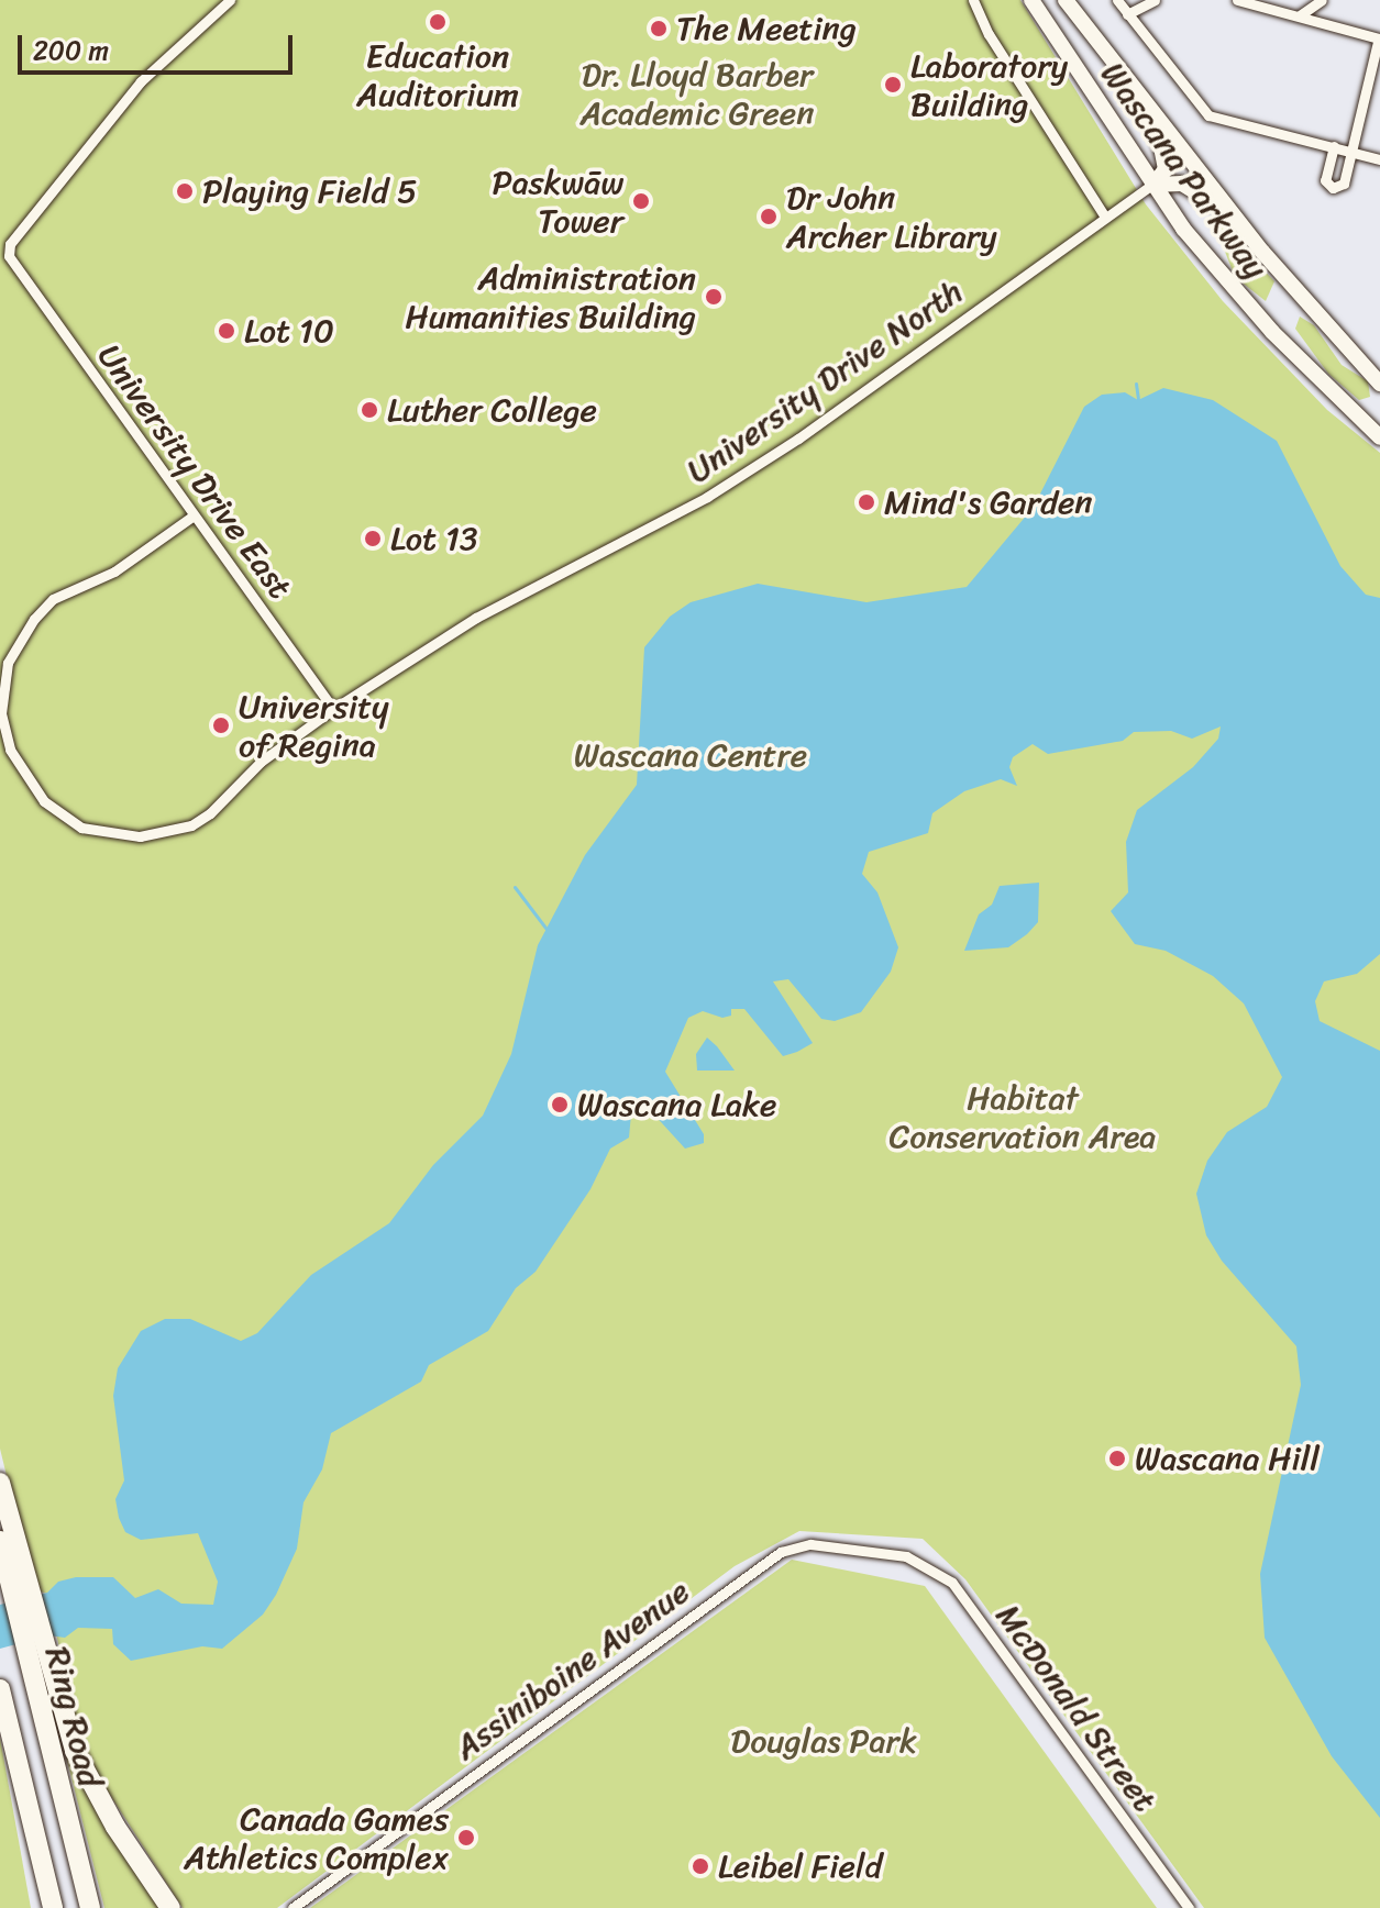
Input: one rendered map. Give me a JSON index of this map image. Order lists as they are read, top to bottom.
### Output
{
  "streets": {
    "highway": ["Ring Road"],
    "main road": ["Wascana Parkway"],
    "street": [
      "University Drive North",
      "University Drive East",
      "Assiniboine Avenue",
      "McDonald Street"
    ]
  },
  "crossings": [
    ["Wascana Parkway", "University Drive North"],
    ["University Drive North", "University Drive East"],
    ["Assiniboine Avenue", "McDonald Street"]
  ],
  "parks": [
    "Dr. Lloyd Barber Academic Green",
    "Wascana Centre",
    "Habitat Conservation Area",
    "Douglas Park"
  ],
  "places": [
    "Education Auditorium",
    "The Meeting",
    "Laboratory Building",
    "Playing Field 5",
    "Paskwāw Tower",
    "Dr John Archer Library",
    "Administration Humanities Building",
    "Lot 10",
    "Luther College",
    "Mind's Garden",
    "Lot 13",
    "University of Regina",
    "Wascana Lake",
    "Wascana Hill",
    "Canada Games Athletics Complex",
    "Leibel Field"
  ],
  "scale_bar": "200 m"
}
